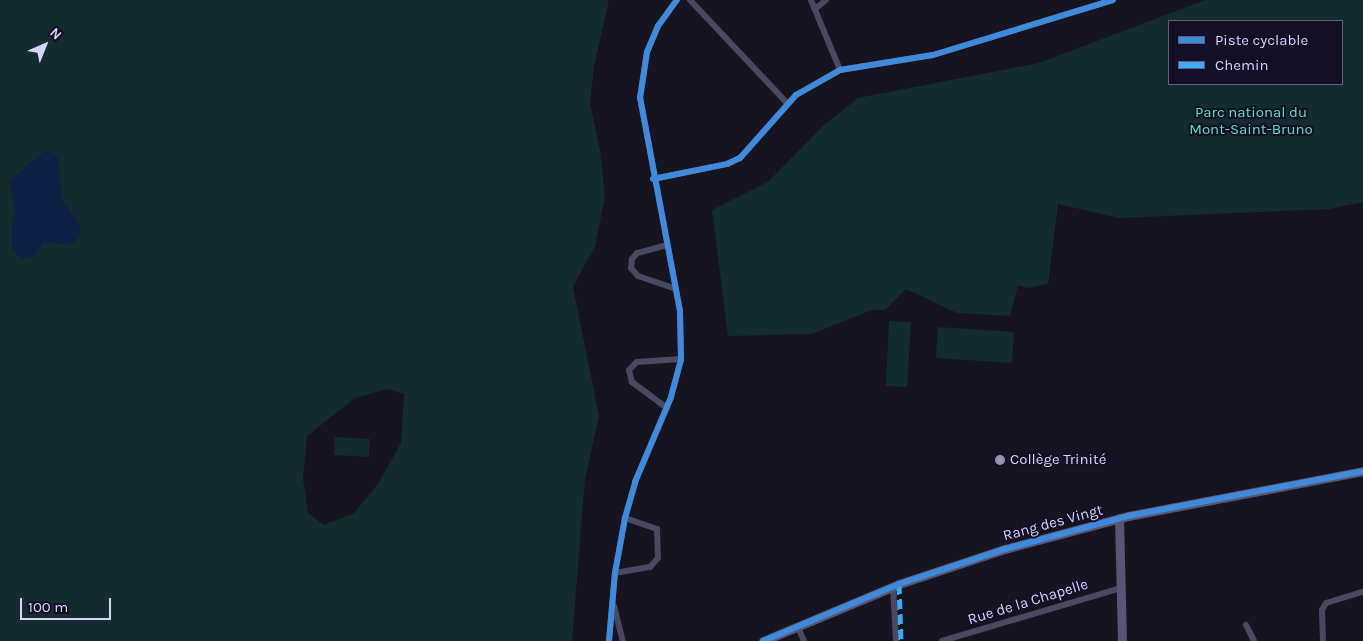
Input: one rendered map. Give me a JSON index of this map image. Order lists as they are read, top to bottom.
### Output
{
  "streets": {
    "street": ["Rang des Vingt", "Rue de la Chapelle"]
  },
  "parks": ["Parc national du Mont-Saint-Bruno"],
  "places": ["Collège Trinité"],
  "legend": ["Piste cyclable", "Chemin"],
  "scale_bar": "100 m",
  "north": "top right"
}
